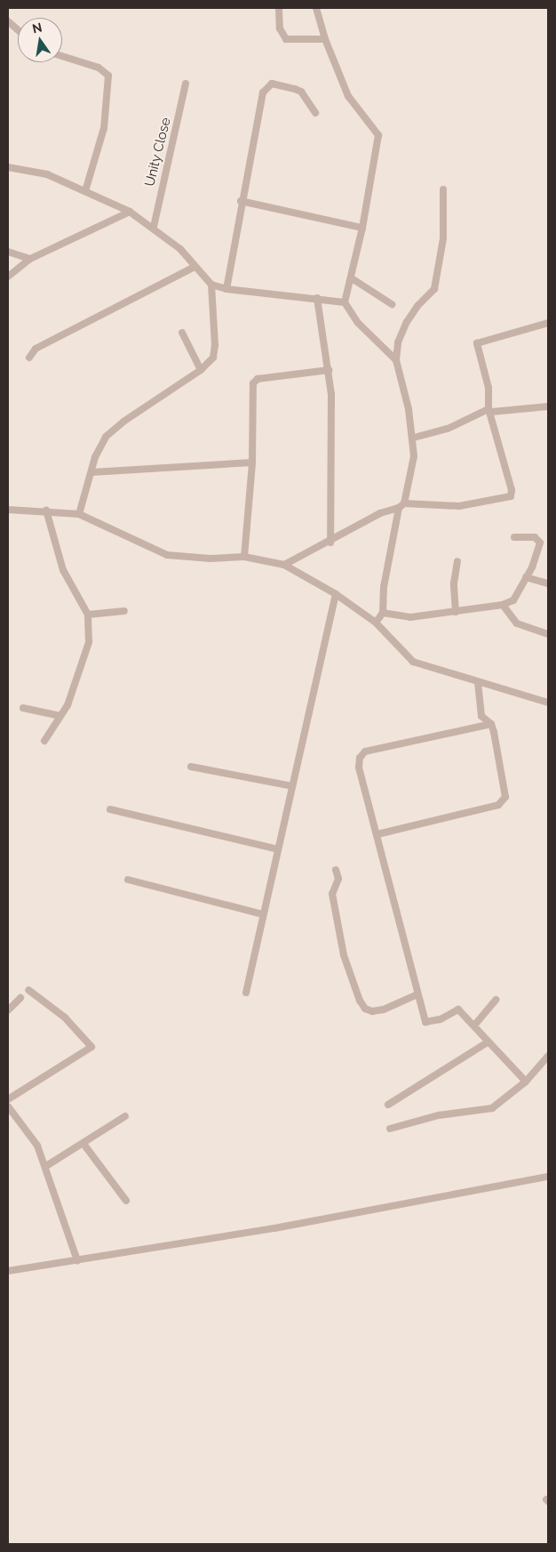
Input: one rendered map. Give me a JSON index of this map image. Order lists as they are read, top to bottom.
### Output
{
  "streets": {
    "street": ["Unity Close"]
  },
  "north": "top"
}
